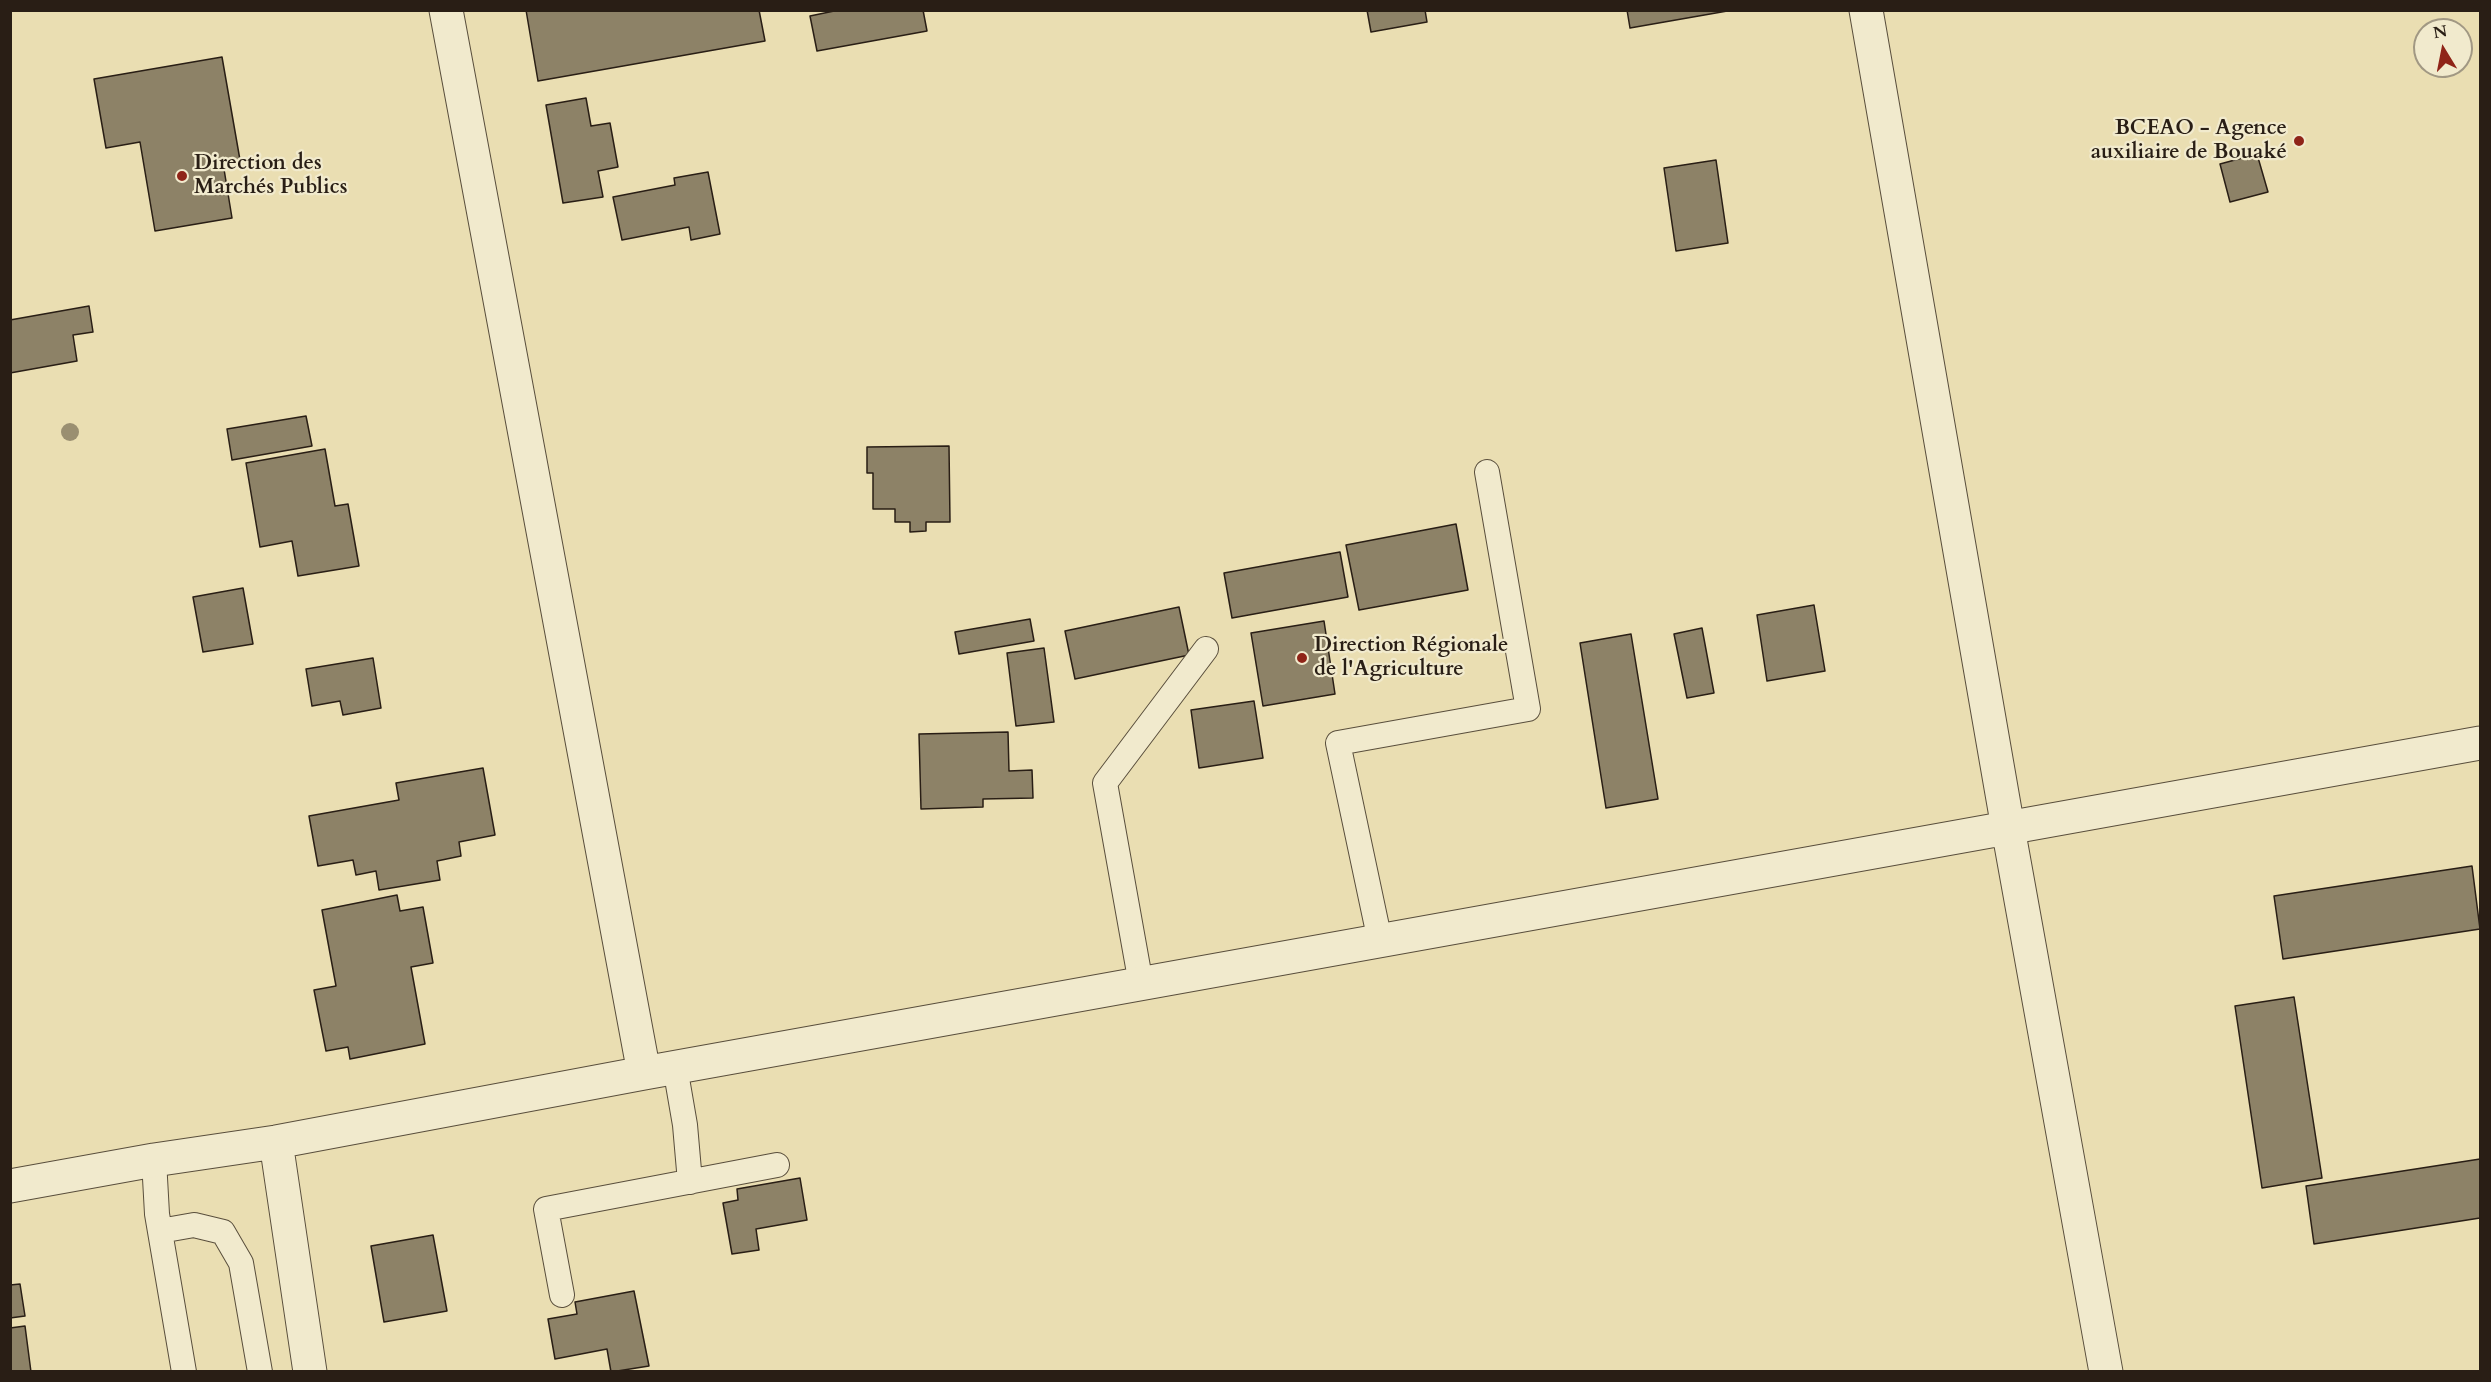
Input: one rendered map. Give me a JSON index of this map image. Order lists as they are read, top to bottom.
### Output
{
  "places": ["BCEAO - Agence auxiliaire de Bouaké", "Direction des Marchés Publics", "Direction Régionale de l'Agriculture"],
  "north": "top"
}
